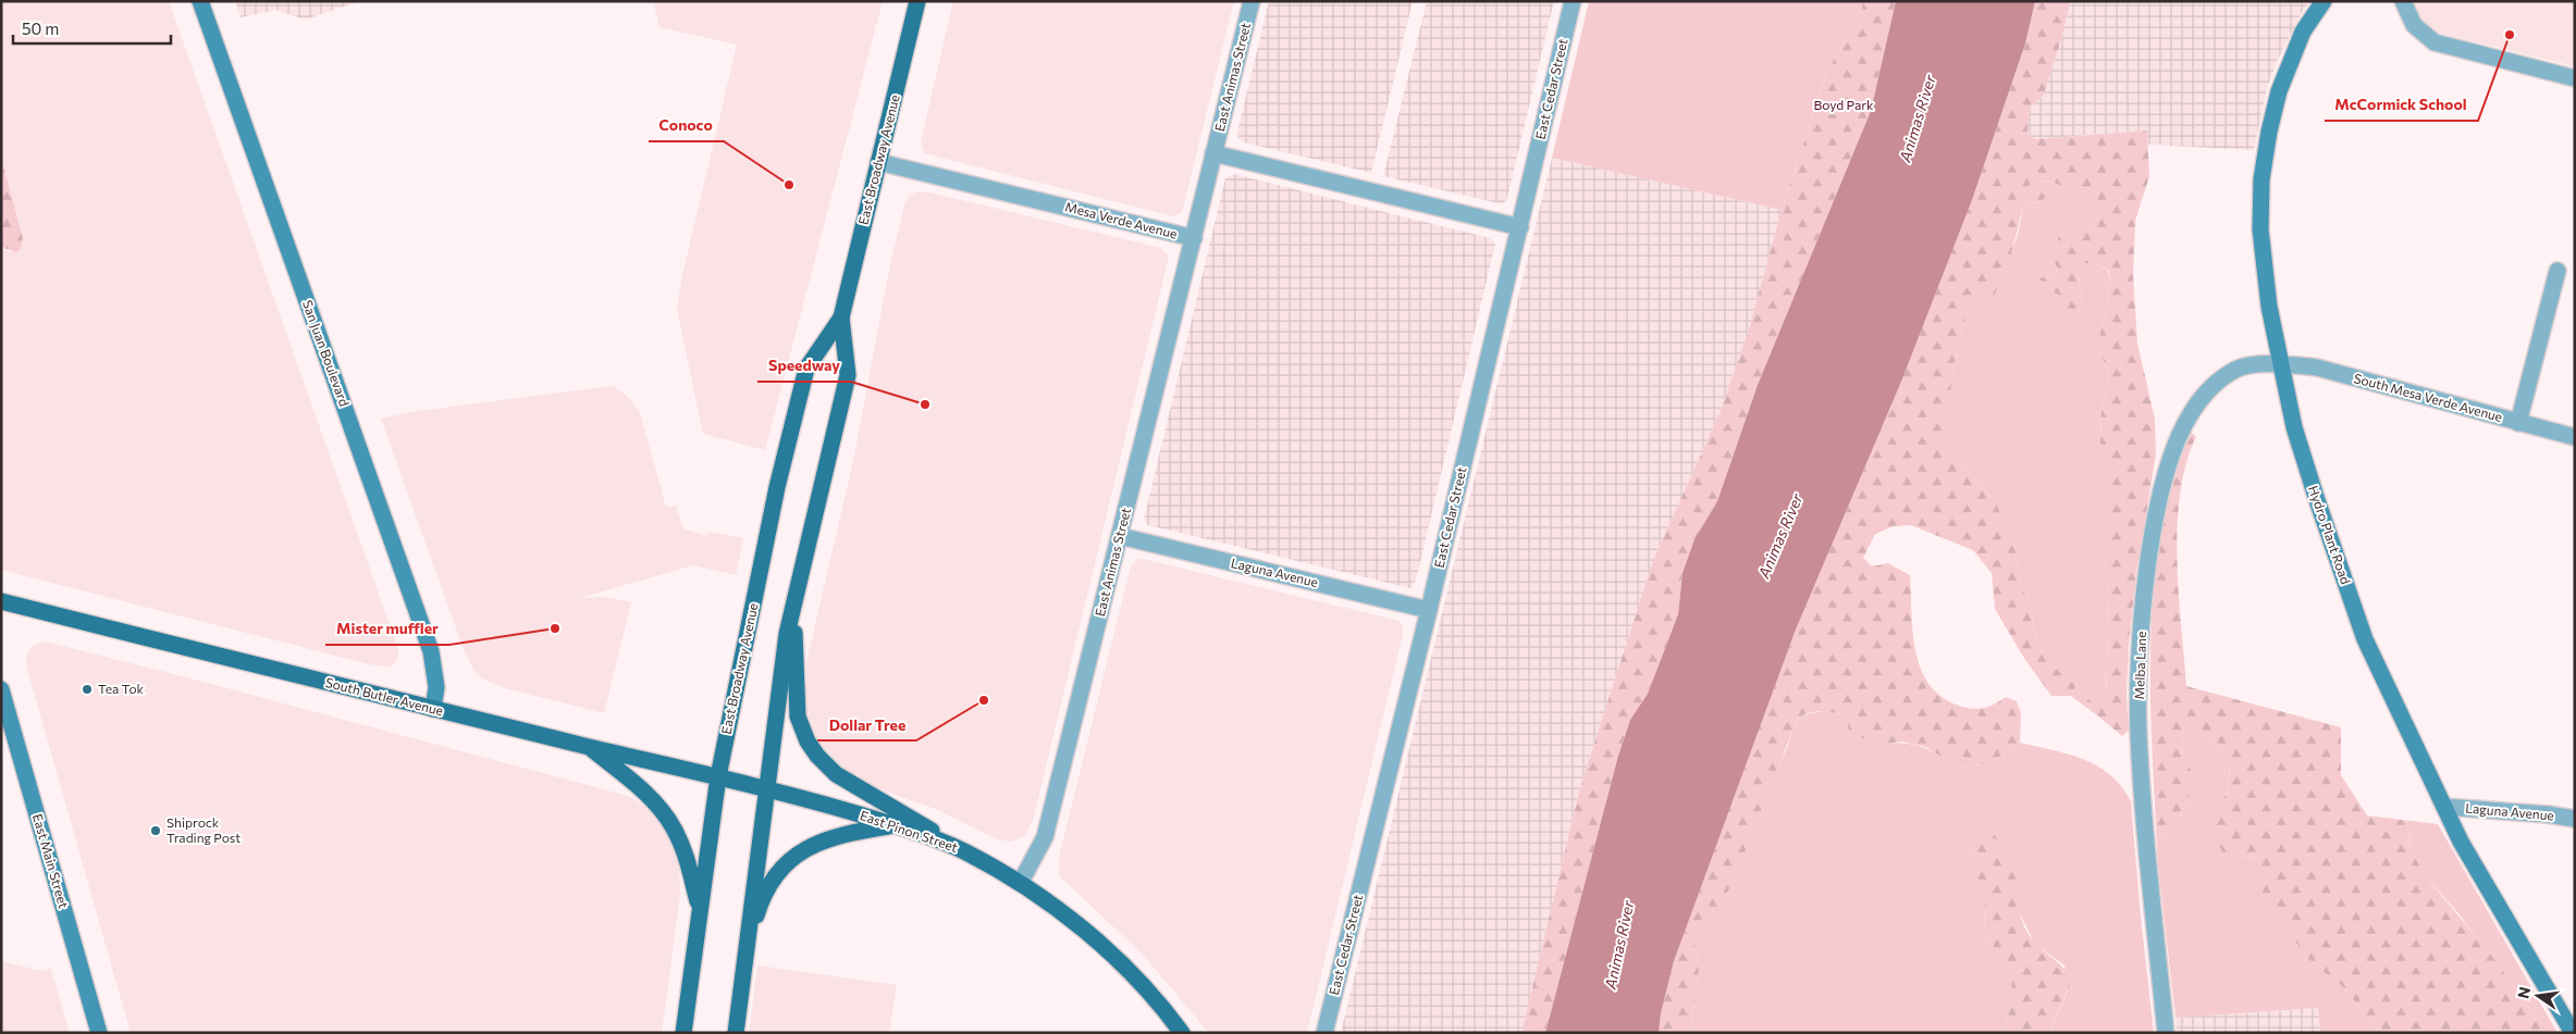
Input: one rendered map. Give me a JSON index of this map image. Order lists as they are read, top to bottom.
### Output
{
  "streets": {
    "main road": ["East Broadway Avenue", "South Butler Avenue", "East Pinon Street"],
    "street": [
      "East Animas Street",
      "East Cedar Street",
      "Mesa Verde Avenue",
      "San Juan Boulevard",
      "South Mesa Verde Avenue",
      "Hydro Plant Road",
      "Laguna Avenue",
      "Melba Lane",
      "East Main Street"
    ]
  },
  "crossings": [
    ["East Animas Street", "Mesa Verde Avenue"],
    ["East Animas Street", "Laguna Avenue"],
    ["East Animas Street", "East Pinon Street"],
    ["East Cedar Street", "Laguna Avenue"],
    ["East Broadway Avenue", "Mesa Verde Avenue"],
    ["East Broadway Avenue", "South Butler Avenue"],
    ["East Broadway Avenue", "East Pinon Street"],
    ["San Juan Boulevard", "South Butler Avenue"],
    ["South Mesa Verde Avenue", "Hydro Plant Road"],
    ["South Mesa Verde Avenue", "Melba Lane"],
    ["Hydro Plant Road", "Laguna Avenue"],
    ["Hydro Plant Road", "Melba Lane"],
    ["South Butler Avenue", "East Pinon Street"]
  ],
  "water": ["Animas River"],
  "parks": ["Boyd Park"],
  "places": [
    "McCormick School",
    "Conoco",
    "Speedway",
    "Mister muffler",
    "Tea Tok",
    "Dollar Tree",
    "Shiprock Trading Post"
  ],
  "scale_bar": "50 m",
  "north": "left"
}
